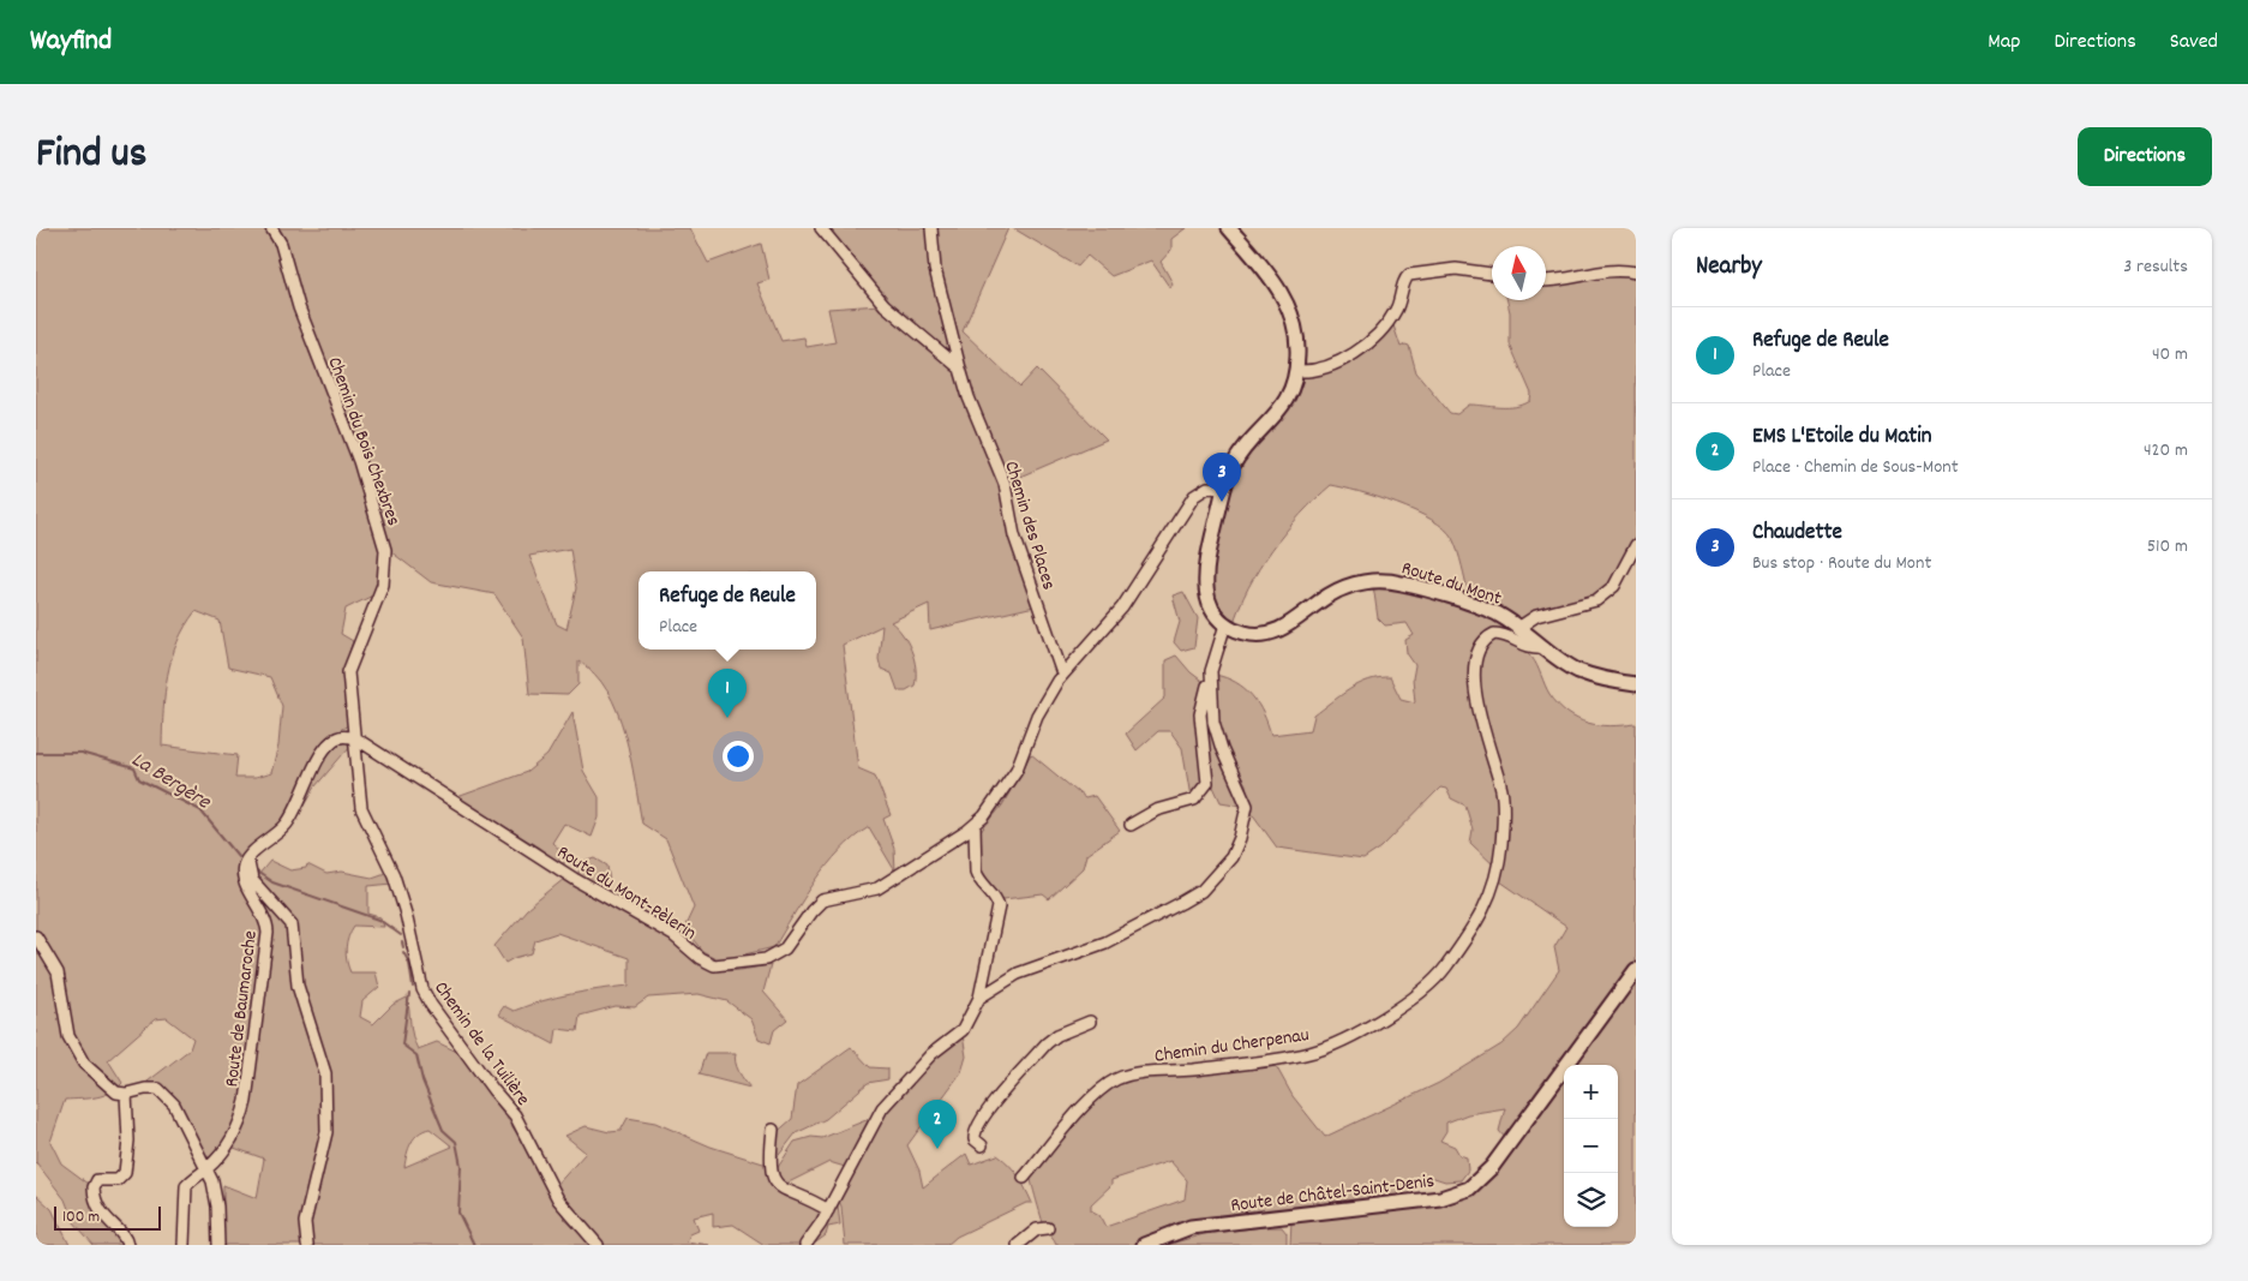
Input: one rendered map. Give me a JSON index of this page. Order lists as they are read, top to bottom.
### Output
{
  "streets": {
    "main road": ["Route du Mont", "Route de Châtel-Saint-Denis"],
    "street": [
      "Chemin du Bois Chexbres",
      "Chemin des Places",
      "Route du Mont-Pèlerin",
      "Route de Baumaroche",
      "Chemin de la Tuilière",
      "Chemin du Cherpenau"
    ]
  },
  "crossings": [
    ["Chemin du Bois Chexbres", "Route du Mont-Pèlerin"],
    ["Chemin du Bois Chexbres", "Chemin de la Tuilière"],
    ["Chemin des Places", "Route du Mont-Pèlerin"],
    ["Route du Mont", "Chemin du Cherpenau"],
    ["Route du Mont-Pèlerin", "Chemin de la Tuilière"]
  ],
  "water": ["La Bergère"],
  "scale_bar": "100 m",
  "north": "top",
  "page": {
    "header": "Wayfind",
    "nav": ["Map", "Directions", "Saved"],
    "title": "Find us",
    "buttons": "Directions",
    "heading": ["Nearby", "3 results"],
    "list": [
      {
        "mark": "1",
        "name": "Refuge de Reule",
        "note": "Place",
        "value": "40 m"
      },
      {
        "mark": "2",
        "name": "EMS L'Etoile du Matin",
        "note": "Place · Chemin de Sous-Mont",
        "value": "420 m"
      },
      {
        "mark": "3",
        "name": "Chaudette",
        "note": "Bus stop · Route du Mont",
        "value": "510 m"
      }
    ],
    "pins": ["3", "1", "2"],
    "popup": ["Refuge de Reule", "Place"],
    "map_buttons": ["+", "−"],
    "scale": "100 m"
  }
}
